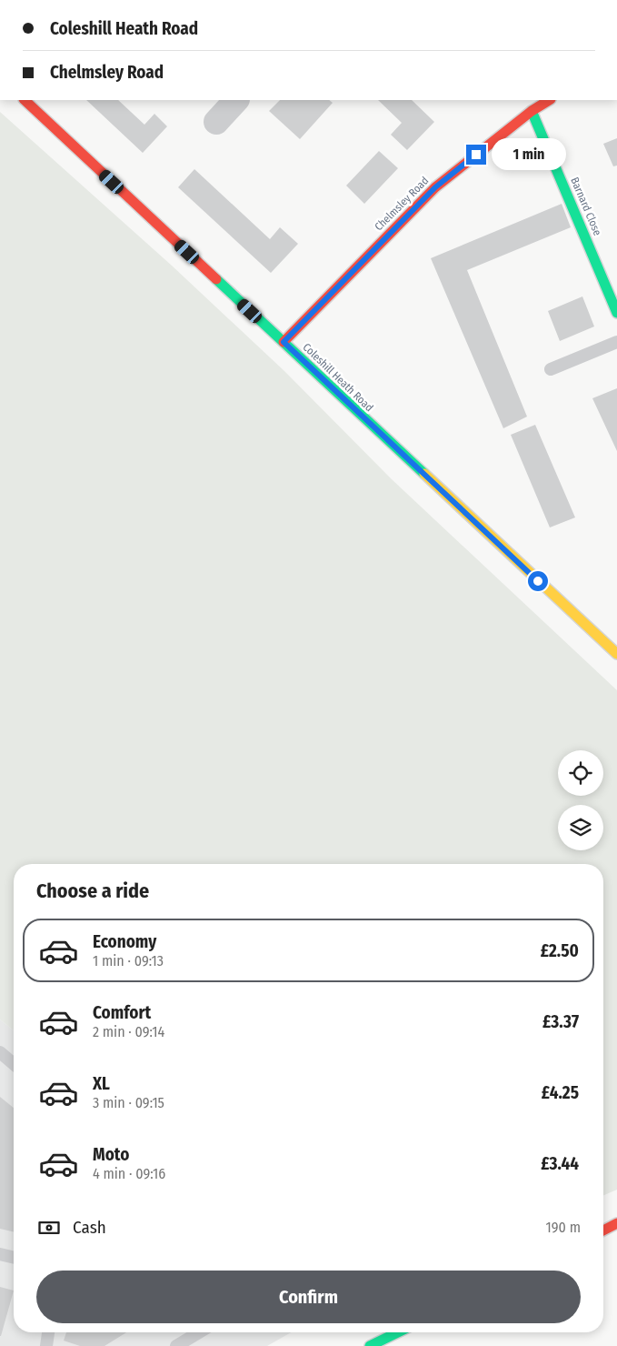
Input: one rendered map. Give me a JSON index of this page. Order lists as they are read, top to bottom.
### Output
{
  "streets": {
    "main road": ["Chelmsley Road", "Barnard Close", "Coleshill Heath Road"]
  },
  "crossings": [
    ["Chelmsley Road", "Barnard Close"],
    ["Chelmsley Road", "Coleshill Heath Road"]
  ],
  "page": {
    "banner": ["Coleshill Heath Road", "Chelmsley Road"],
    "bubble": "1 min",
    "heading": "Choose a ride",
    "list": [
      {
        "name": "Economy",
        "note": "1 min · 09:13",
        "value": "£2.50"
      },
      {
        "name": "Comfort",
        "note": "2 min · 09:14",
        "value": "£3.37"
      },
      {
        "name": "XL",
        "note": "3 min · 09:15",
        "value": "£4.25"
      },
      {
        "name": "Moto",
        "note": "4 min · 09:16",
        "value": "£3.44"
      }
    ],
    "pay": ["Cash", "190 m"],
    "buttons": "Confirm"
  }
}
